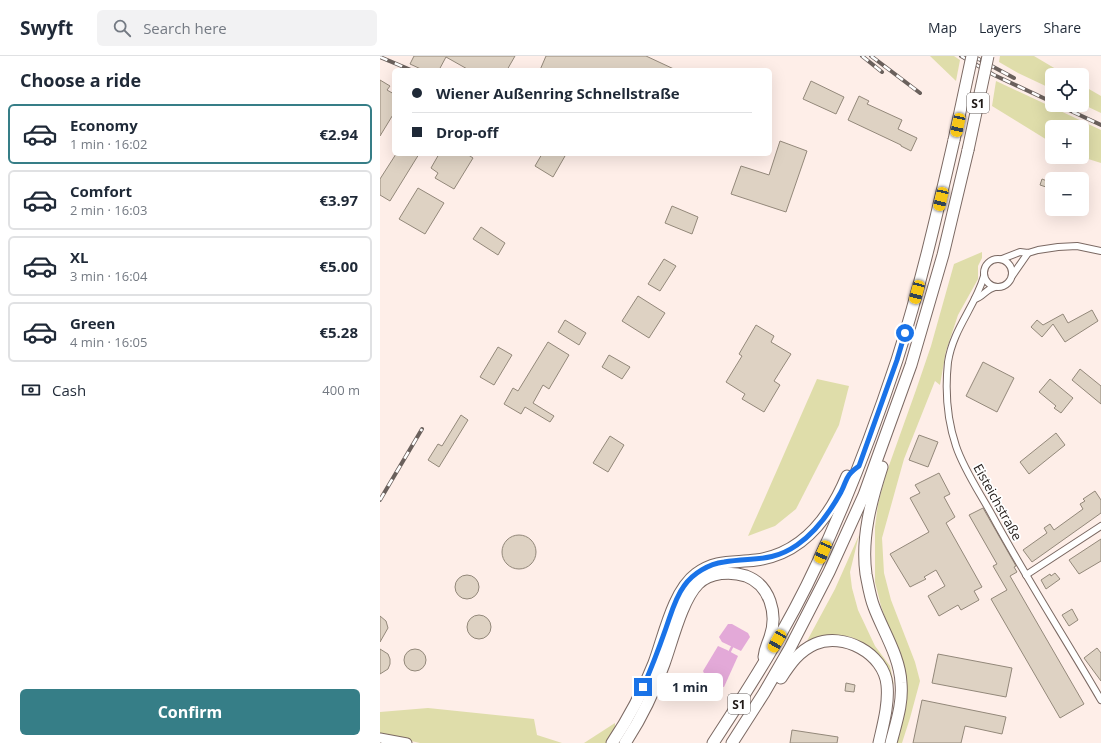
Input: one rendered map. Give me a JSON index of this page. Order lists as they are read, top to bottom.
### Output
{
  "streets": {
    "highway": ["S1"],
    "street": ["Eisteichstraße"]
  },
  "page": {
    "header": "Swyft",
    "search": "Search here",
    "nav": ["Map", "Layers", "Share"],
    "heading": "Choose a ride",
    "map_buttons": ["+", "−"],
    "banner": ["Wiener Außenring Schnellstraße", "Drop-off"],
    "list": [
      {
        "name": "Economy",
        "note": "1 min · 16:02",
        "value": "€2.94"
      },
      {
        "name": "Comfort",
        "note": "2 min · 16:03",
        "value": "€3.97"
      },
      {
        "name": "XL",
        "note": "3 min · 16:04",
        "value": "€5.00"
      },
      {
        "name": "Green",
        "note": "4 min · 16:05",
        "value": "€5.28"
      }
    ],
    "pay": ["Cash", "400 m"],
    "bubble": "1 min",
    "buttons": "Confirm"
  }
}
